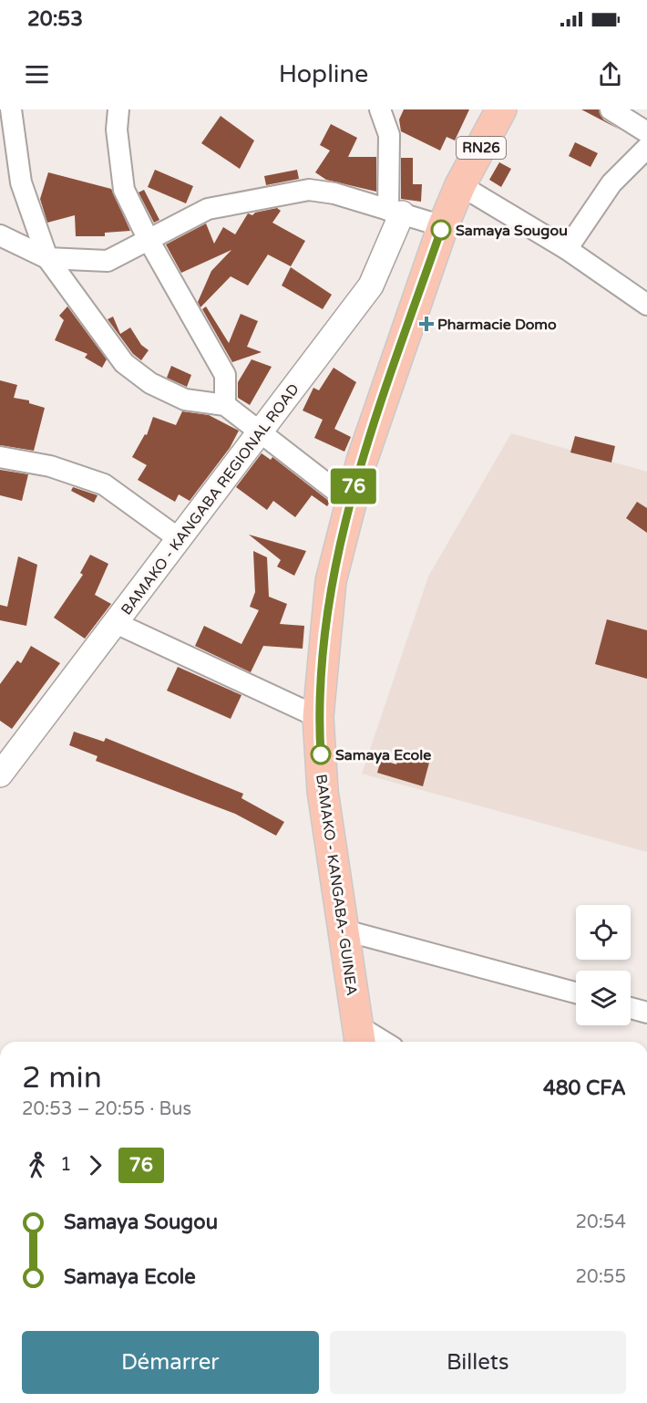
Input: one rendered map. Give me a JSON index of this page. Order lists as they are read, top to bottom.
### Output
{
  "streets": {
    "main road": ["RN26", "BAMAKO - KANGABA- GUINEA"],
    "street": ["BAMAKO - KANGABA REGIONAL ROAD"]
  },
  "crossings": [
    ["RN26", "BAMAKO - KANGABA- GUINEA"]
  ],
  "places": {
    "other": ["Samaya Sougou", "Samaya Ecole"],
    "health": ["Pharmacie Domo"]
  },
  "lines": ["bus line 76"],
  "page": {
    "status": "20:53",
    "header": "Hopline",
    "on_map": "76",
    "heading": ["2 min", "20:53 – 20:55 · Bus", "480 CFA"],
    "legs": ["1", "76"],
    "list": [
      {
        "name": "Samaya Sougou",
        "value": "20:54"
      },
      {
        "name": "Samaya Ecole",
        "value": "20:55"
      }
    ],
    "buttons": ["Démarrer", "Billets"]
  }
}
